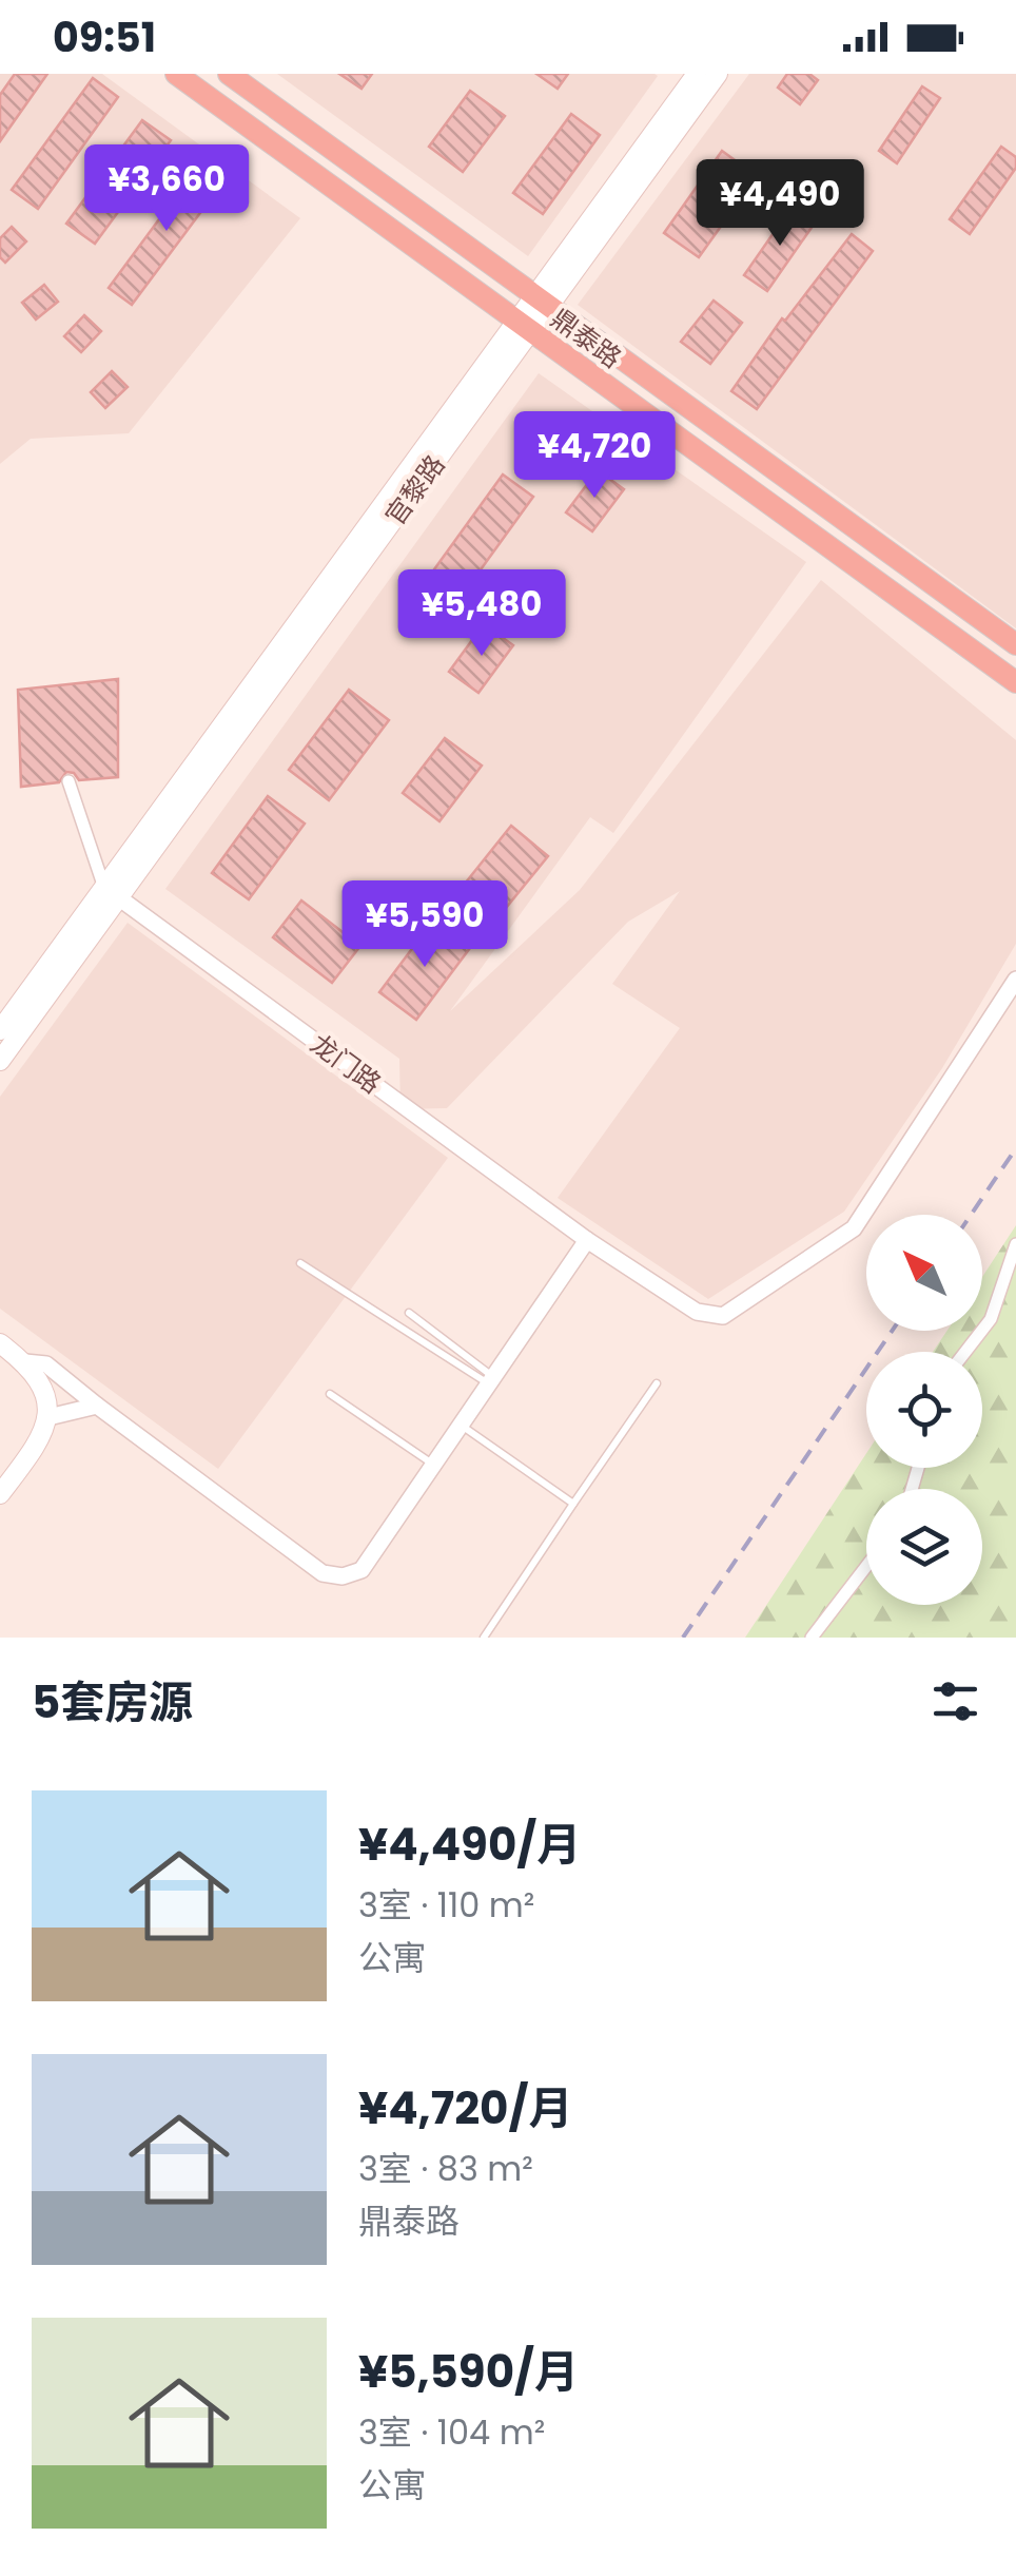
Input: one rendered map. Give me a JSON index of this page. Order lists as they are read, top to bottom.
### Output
{
  "streets": {
    "highway": ["鼎泰路"],
    "main road": ["官黎路"],
    "street": ["龙门路"]
  },
  "crossings": [
    ["鼎泰路", "官黎路"],
    ["官黎路", "龙门路"]
  ],
  "north": "top left",
  "page": {
    "status": "09:51",
    "price": [
      "¥3,660",
      "¥4,490",
      "¥4,720",
      "¥5,480",
      "¥5,590"
    ],
    "heading": "5套房源",
    "list": [
      {
        "name": "¥4,490/月",
        "note": "3室 · 110 m² · 公寓"
      },
      {
        "name": "¥4,720/月",
        "note": "3室 · 83 m² · 鼎泰路"
      },
      {
        "name": "¥5,590/月",
        "note": "3室 · 104 m² · 公寓"
      }
    ]
  }
}
